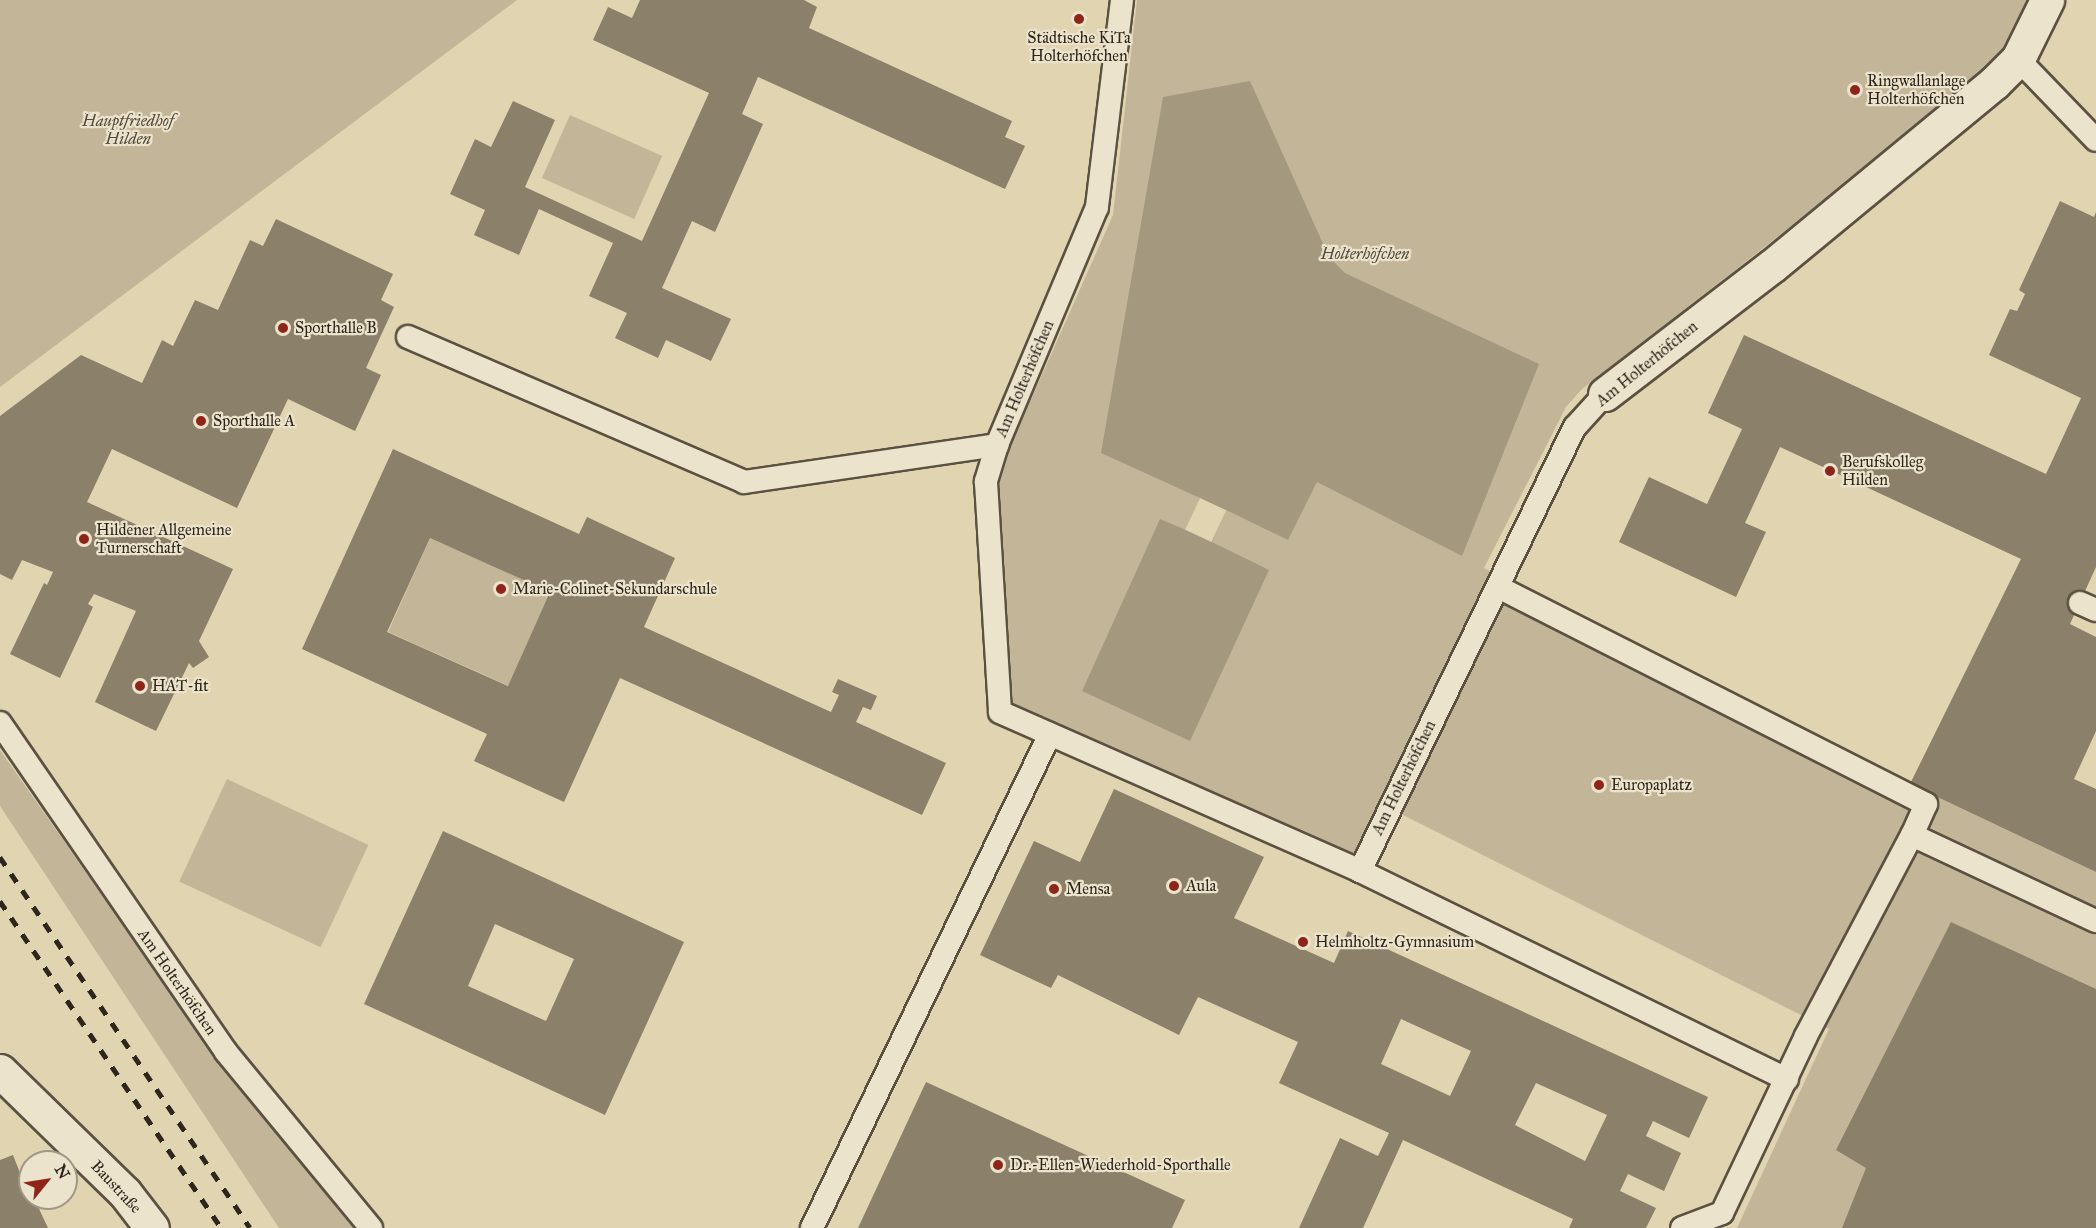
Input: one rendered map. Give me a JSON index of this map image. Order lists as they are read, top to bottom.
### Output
{
  "streets": {
    "street": ["Am Holterhöfchen", "Baustraße"]
  },
  "parks": ["Hauptfriedhof Hilden", "Holterhöfchen"],
  "places": [
    "Städtische KiTa Holterhöfchen",
    "Ringwallanlage Holterhöfchen",
    "Sporthalle B",
    "Sporthalle A",
    "Berufskolleg Hilden",
    "Hildener Allgemeine Turnerschaft",
    "Marie-Colinet-Sekundarschule",
    "HAT-fit",
    "Europaplatz",
    "Aula",
    "Mensa",
    "Helmholtz-Gymnasium",
    "Dr.-Ellen-Wiederhold-Sporthalle"
  ],
  "north": "top right"
}
